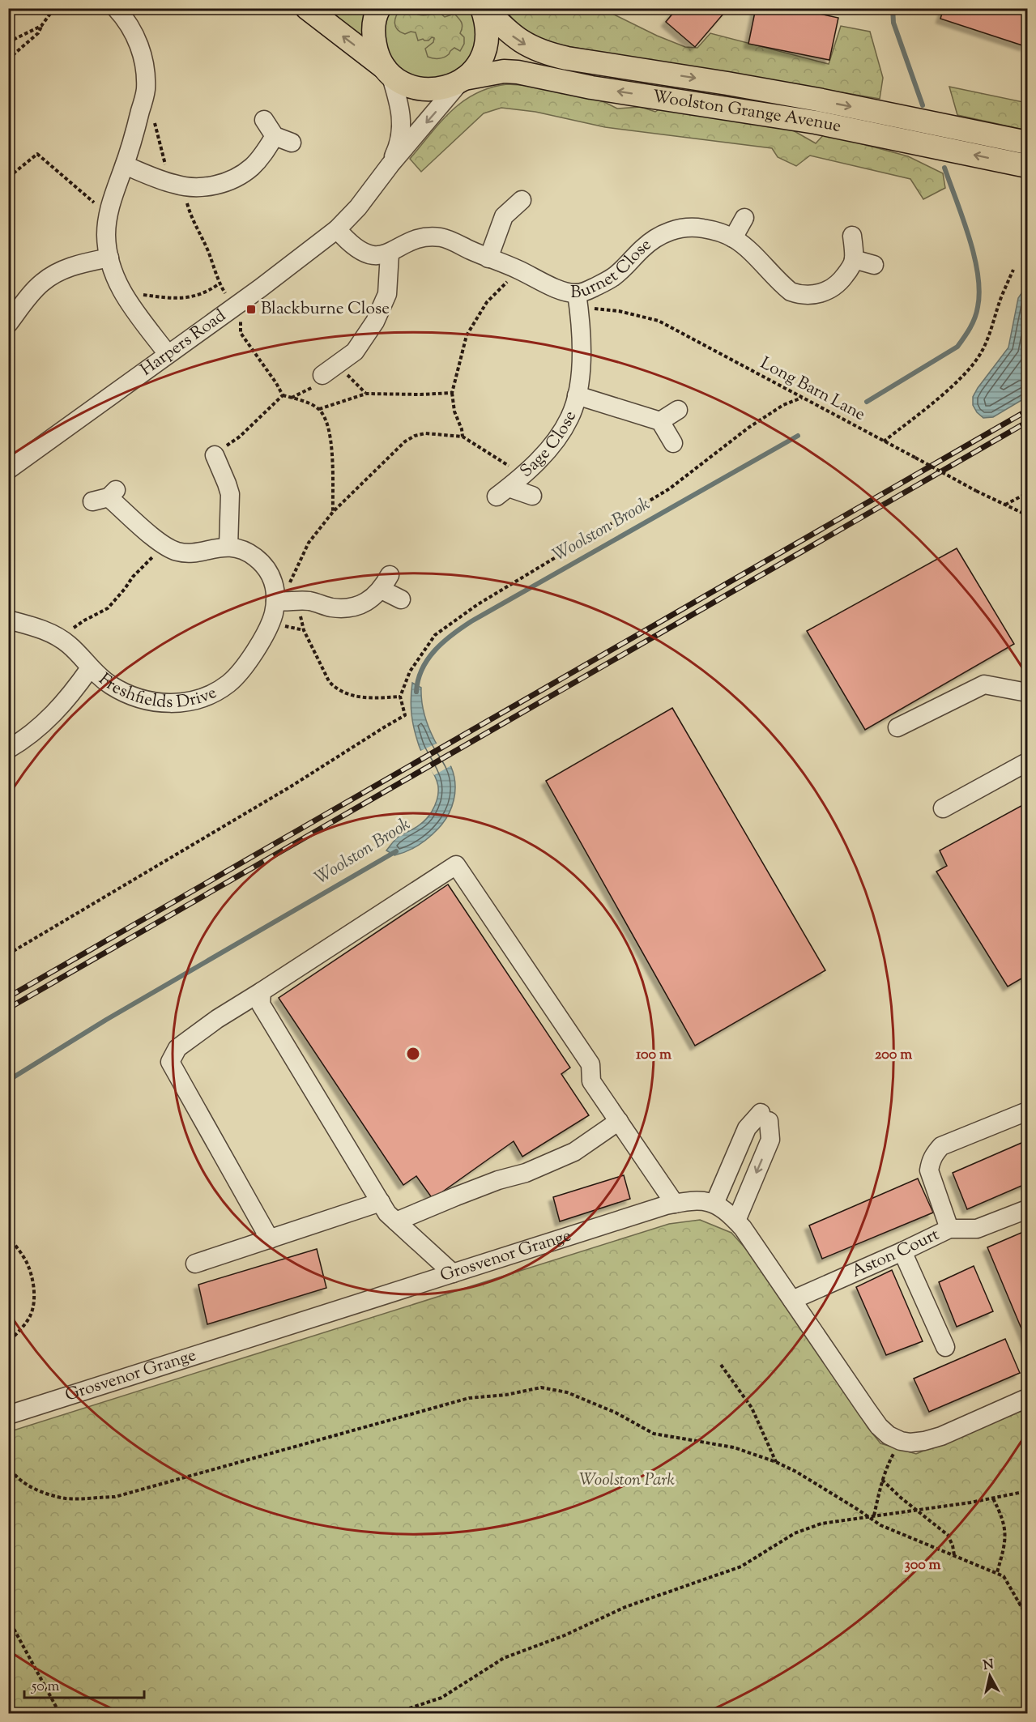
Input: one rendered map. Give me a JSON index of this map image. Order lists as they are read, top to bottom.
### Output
{
  "streets": {
    "main road": ["Woolston Grange Avenue"],
    "street": [
      "Burnet Close",
      "Harpers Road",
      "Sage Close",
      "Freshfields Drive",
      "Aston Court",
      "Grosvenor Grange"
    ],
    "path": ["Long Barn Lane"]
  },
  "crossings": [
    ["Woolston Grange Avenue", "Harpers Road"],
    ["Burnet Close", "Harpers Road"],
    ["Burnet Close", "Long Barn Lane"],
    ["Burnet Close", "Sage Close"],
    ["Long Barn Lane", "Sage Close"]
  ],
  "water": ["Woolston Brook"],
  "parks": ["Woolston Park"],
  "places": {
    "transit": ["Blackburne Close"]
  },
  "scale_bar": "50 m",
  "north": "top",
  "rings": ["100 m", "200 m", "300 m"]
}
